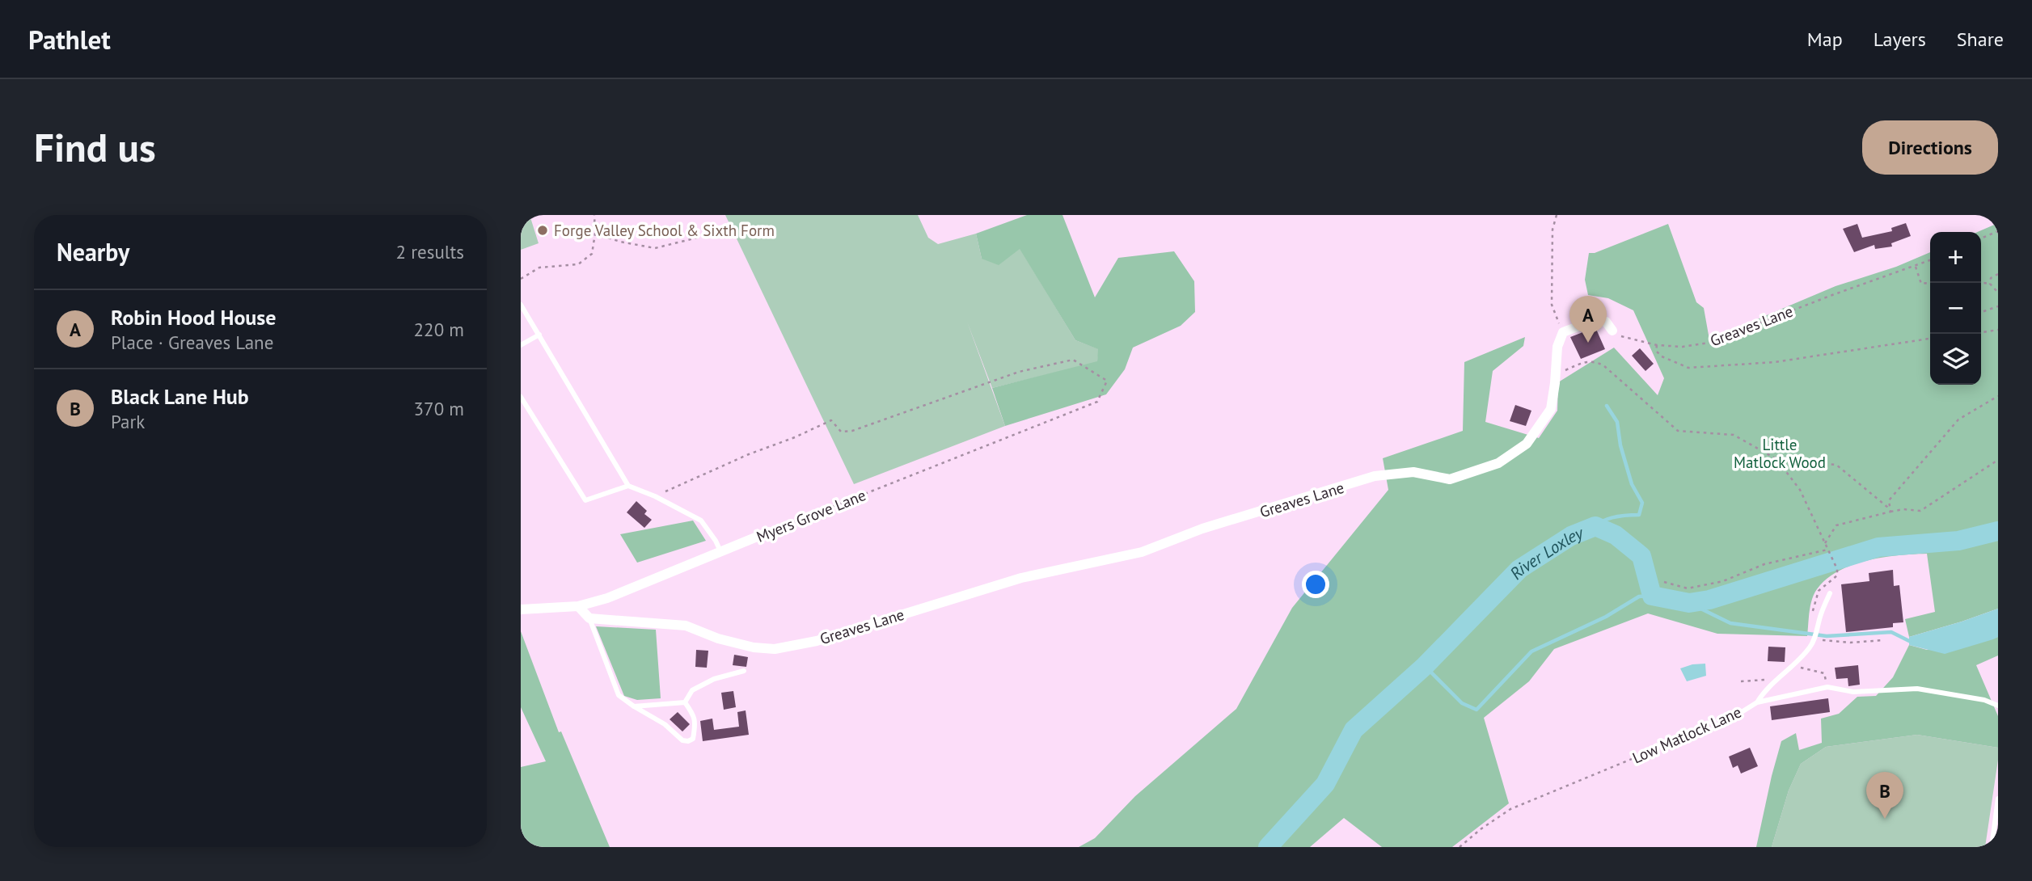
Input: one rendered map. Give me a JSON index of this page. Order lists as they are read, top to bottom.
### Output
{
  "streets": {
    "street": ["Greaves Lane", "Myers Grove Lane"],
    "lane": ["Low Matlock Lane"]
  },
  "water": ["River Loxley"],
  "parks": ["Little Matlock Wood"],
  "places": ["Forge Valley School & Sixth Form"],
  "page": {
    "header": "Pathlet",
    "nav": ["Map", "Layers", "Share"],
    "buttons": "Directions",
    "title": "Find us",
    "heading": ["Nearby", "2 results"],
    "map_buttons": ["+", "−"],
    "list": [
      {
        "mark": "A",
        "name": "Robin Hood House",
        "note": "Place · Greaves Lane",
        "value": "220 m"
      },
      {
        "mark": "B",
        "name": "Black Lane Hub",
        "note": "Park",
        "value": "370 m"
      }
    ],
    "pins": ["A", "B"]
  }
}
